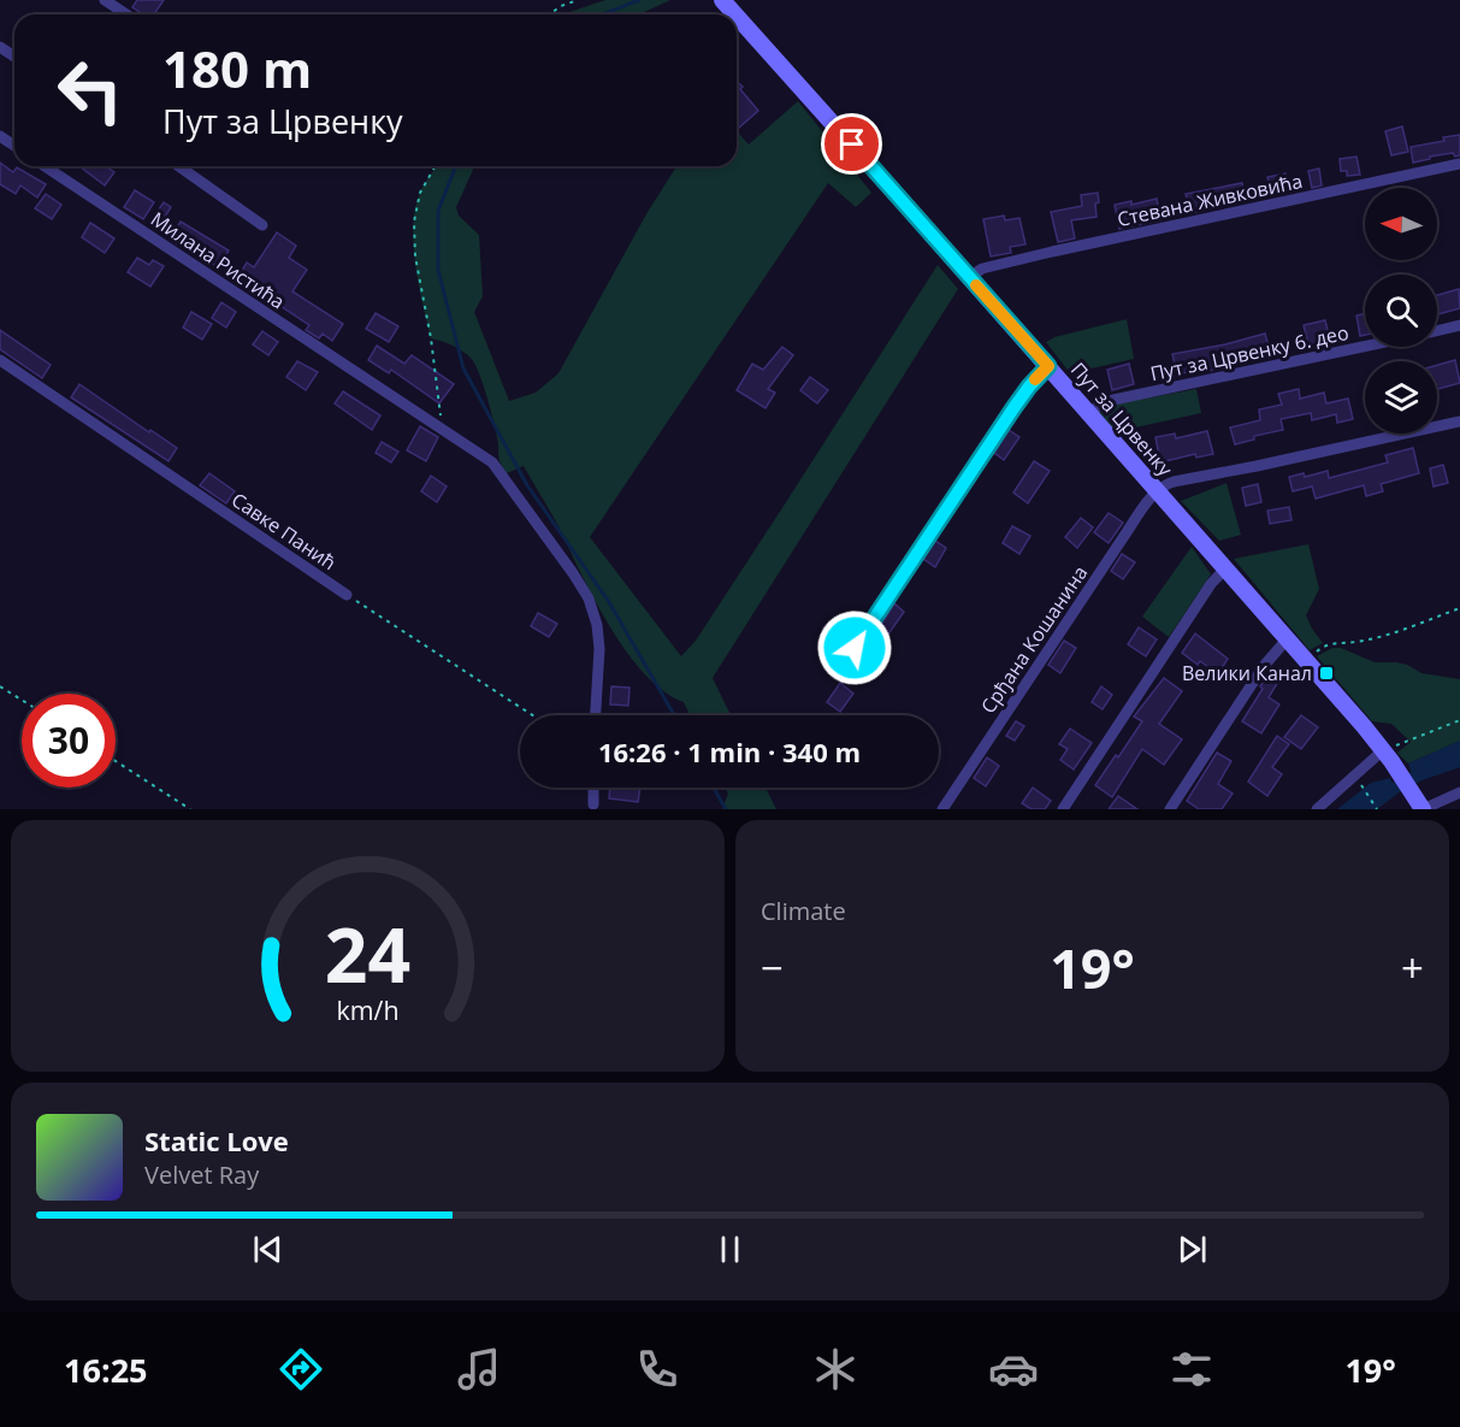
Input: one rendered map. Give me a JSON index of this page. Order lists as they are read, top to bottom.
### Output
{
  "streets": {
    "street": [
      "Стевана Живковића",
      "Милана Ристића",
      "Пут за Црвенку 6. део",
      "Пут за Црвенку",
      "Савке Панић",
      "Срђана Кошанина"
    ]
  },
  "crossings": [
    ["Стевана Живковића", "Пут за Црвенку"],
    ["Пут за Црвенку 6. део", "Пут за Црвенку"],
    ["Пут за Црвенку", "Срђана Кошанина"]
  ],
  "places": {
    "transit": ["Велики Канал"]
  },
  "north": "left",
  "page": {
    "turn": ["180 m", "Пут за Црвенку"],
    "limit": "30",
    "trip": "16:26 · 1 min · 340 m",
    "tile": "Climate",
    "heat": ["−", "19°", "+"],
    "song": ["Static Love", "Velvet Ray"],
    "tabs": ["16:25", "19°"],
    "gauge": ["24", "km/h"]
  }
}
